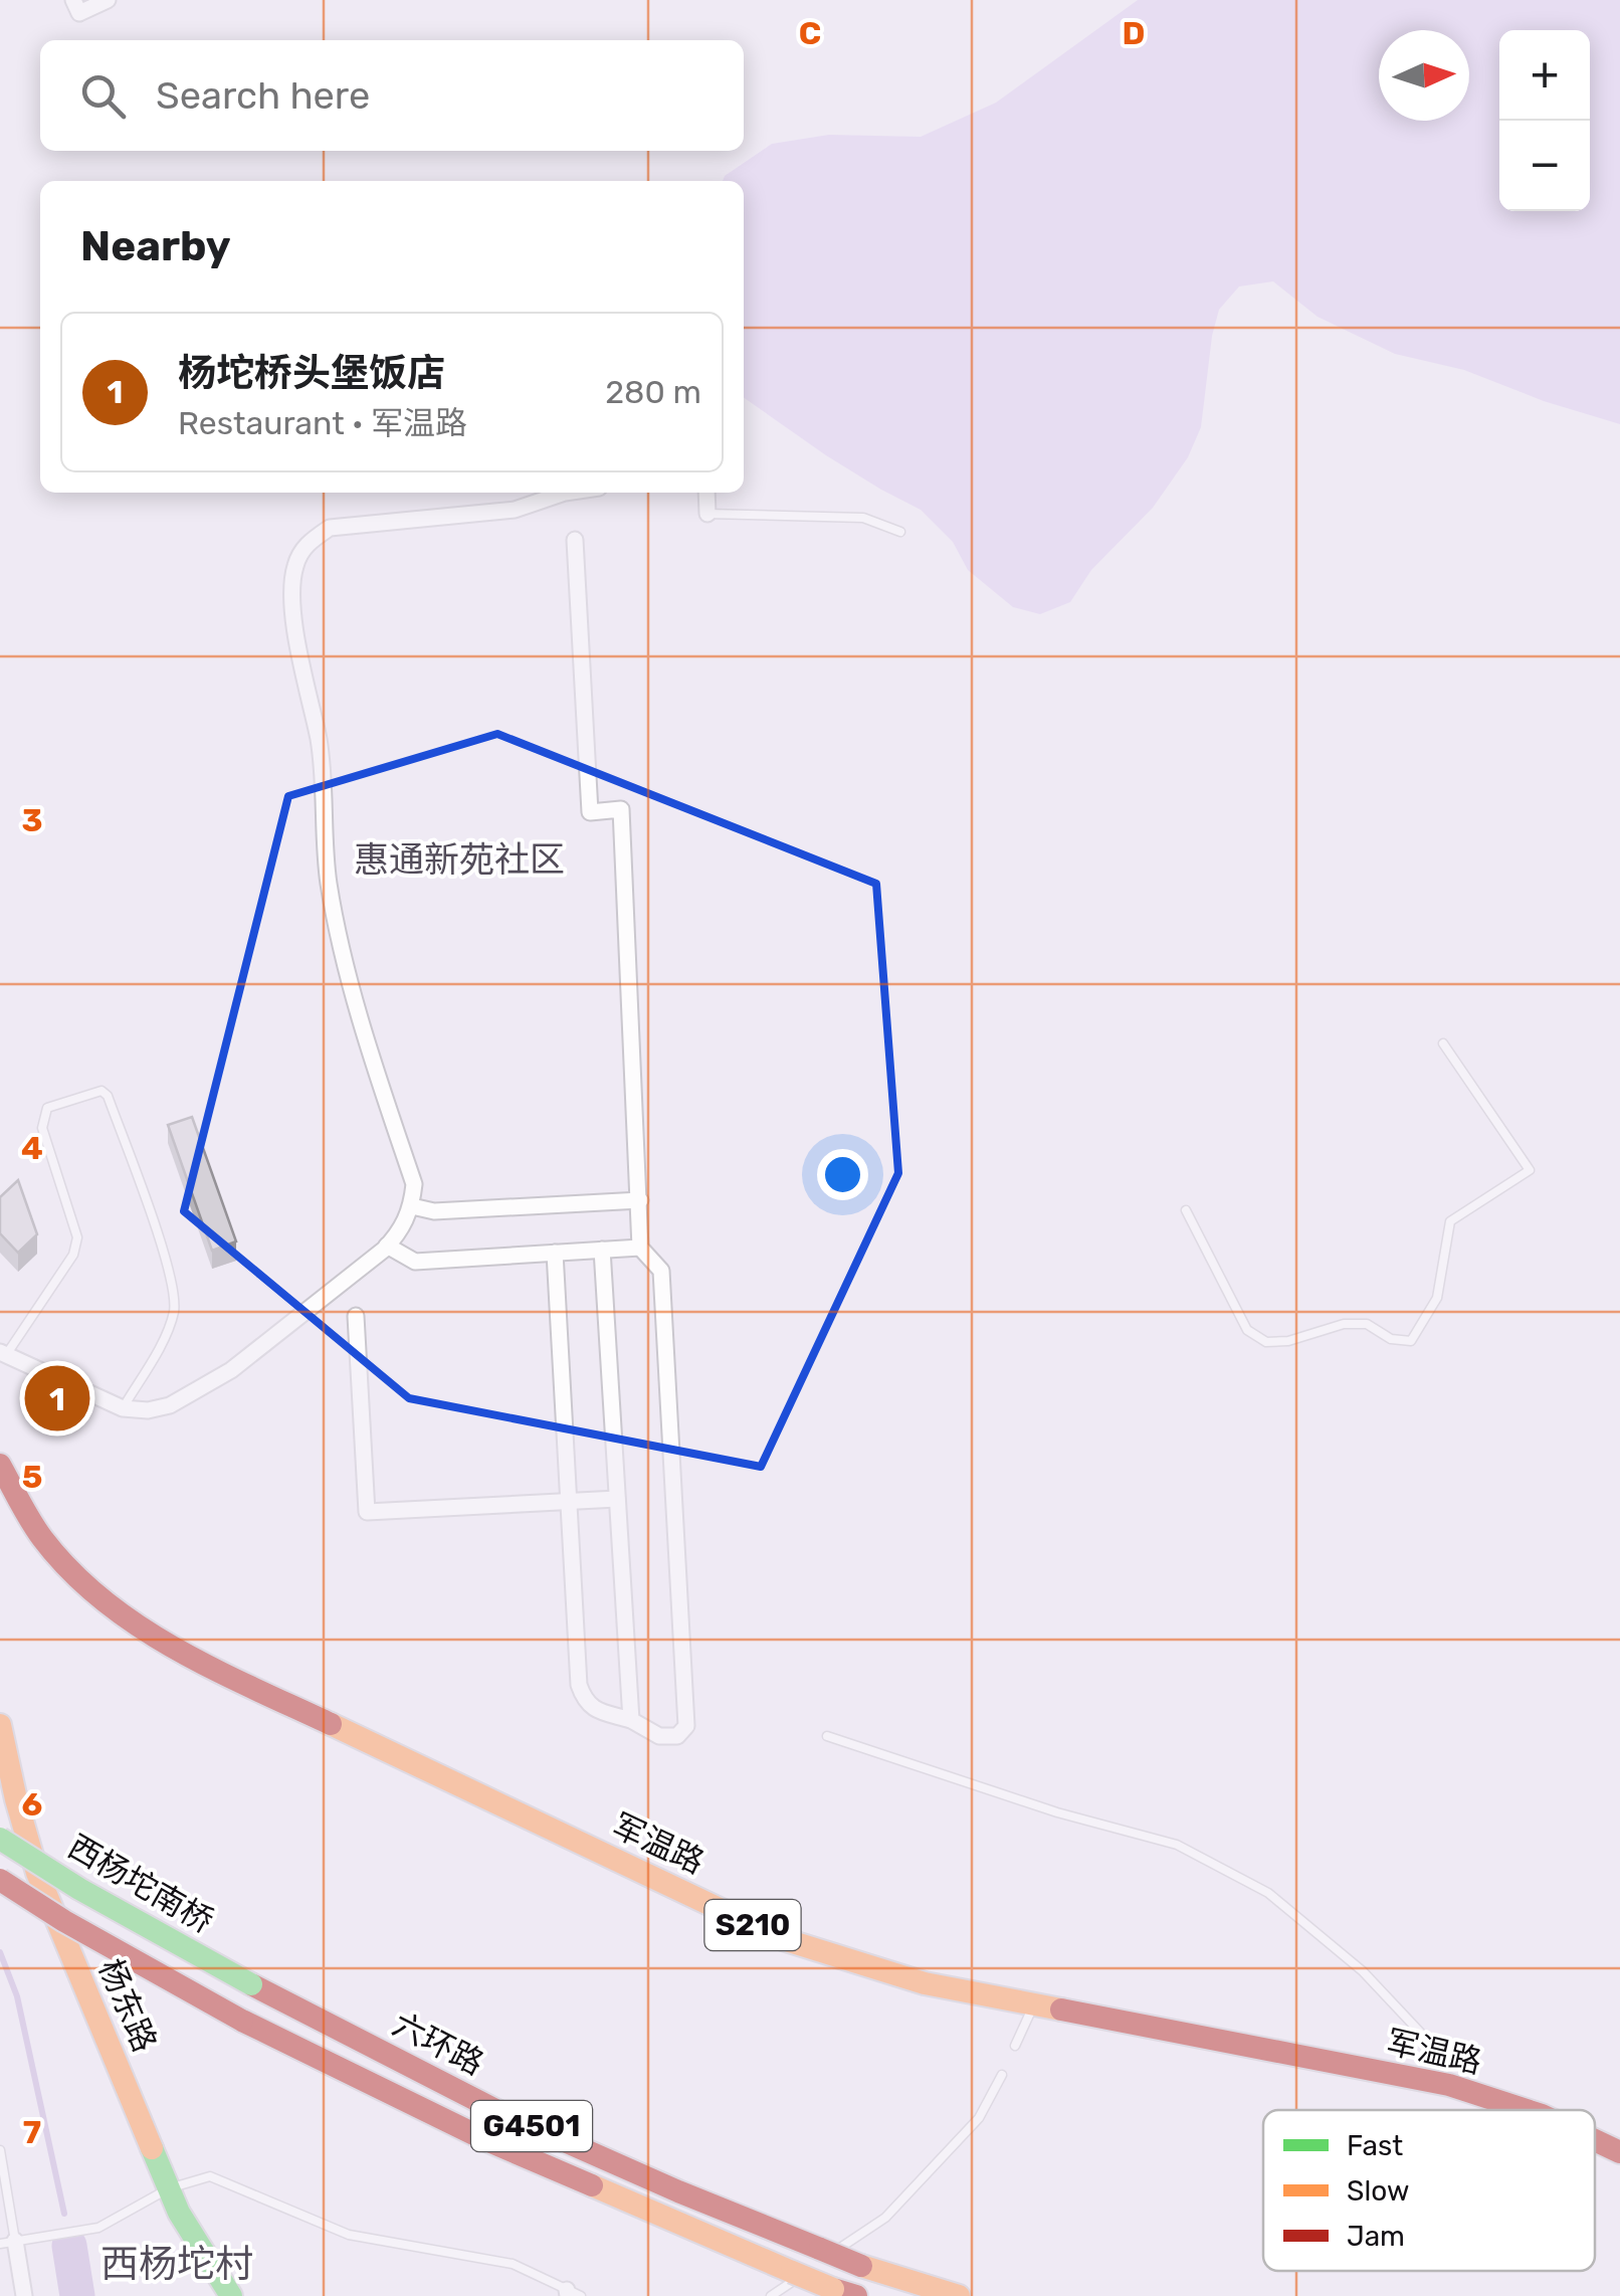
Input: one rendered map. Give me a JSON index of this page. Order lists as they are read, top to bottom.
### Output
{
  "streets": {
    "main road": [
      "军温路",
      "西杨坨南桥",
      "S210",
      "杨东路",
      "六环路",
      "G4501"
    ]
  },
  "crossings": [
    ["西杨坨南桥", "六环路"]
  ],
  "districts": ["惠通新苑社区", "西杨坨村"],
  "legend": ["Fast", "Slow", "Jam"],
  "north": "right",
  "page": {
    "map_buttons": ["+", "−"],
    "search": "Search here",
    "heading": "Nearby",
    "list": [
      {
        "mark": "1",
        "name": "杨坨桥头堡饭店",
        "note": "Restaurant · 军温路",
        "value": "280 m"
      }
    ],
    "pins": "1"
  },
  "grid": {
    "columns": ["C", "D"],
    "rows": [
      "3",
      "4",
      "5",
      "6",
      "7"
    ]
  }
}
